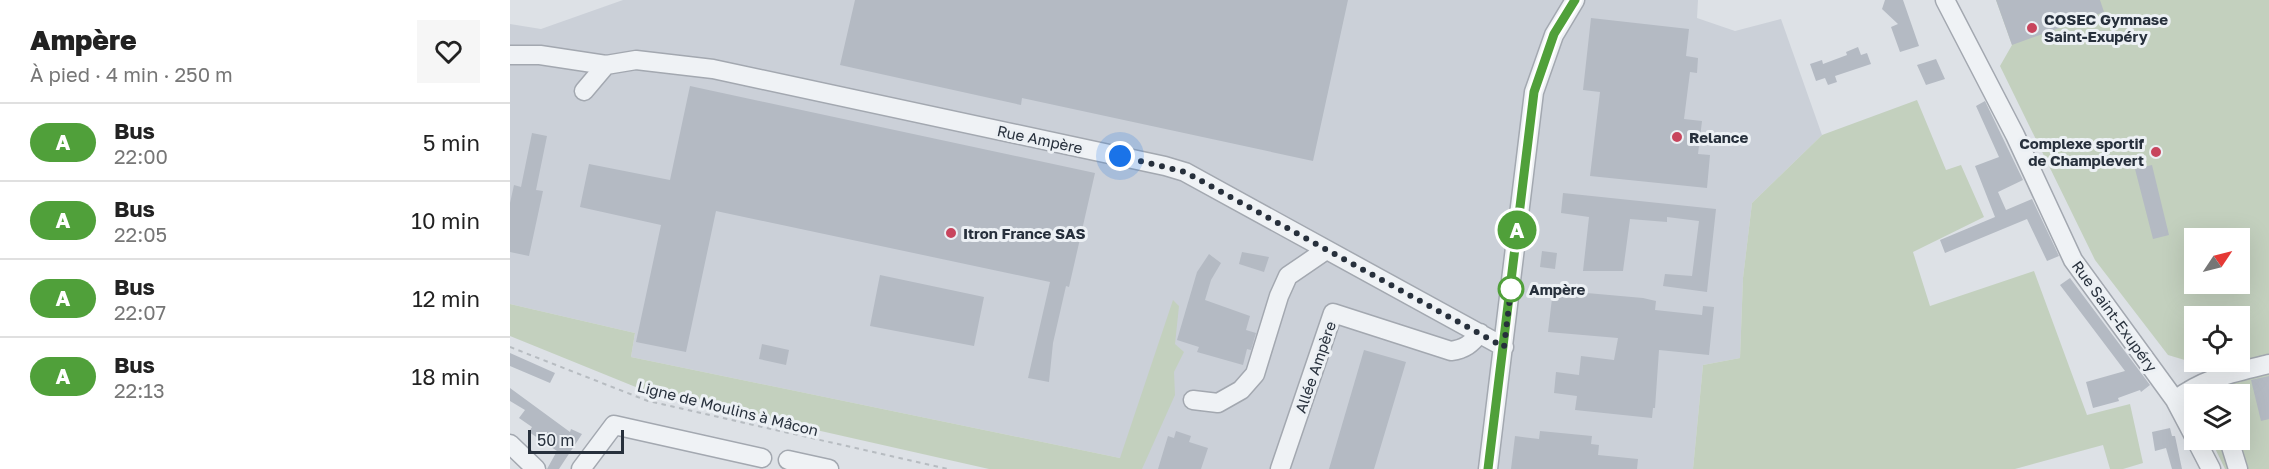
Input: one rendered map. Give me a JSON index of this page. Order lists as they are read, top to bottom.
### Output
{
  "streets": {
    "street": ["Rue Ampère", "Rue Saint-Exupéry", "Allée Ampère"],
    "path": ["Ligne de Moulins à Mâcon"]
  },
  "crossings": [
    ["Rue Ampère", "Allée Ampère"]
  ],
  "places": [
    "COSEC Gymnase Saint-Exupéry",
    "Relance",
    "Complexe sportif de Champlevert",
    "Itron France SAS",
    "Ampère"
  ],
  "lines": ["bus line A"],
  "scale_bar": "50 m",
  "north": "top right",
  "page": {
    "heading": ["Ampère", "À pied · 4 min · 250 m"],
    "on_map": "A",
    "list": [
      {
        "mark": "A",
        "name": "Bus",
        "note": "22:00",
        "value": "5 min"
      },
      {
        "mark": "A",
        "name": "Bus",
        "note": "22:05",
        "value": "10 min"
      },
      {
        "mark": "A",
        "name": "Bus",
        "note": "22:07",
        "value": "12 min"
      },
      {
        "mark": "A",
        "name": "Bus",
        "note": "22:13",
        "value": "18 min"
      }
    ],
    "scale": "50 m"
  }
}
